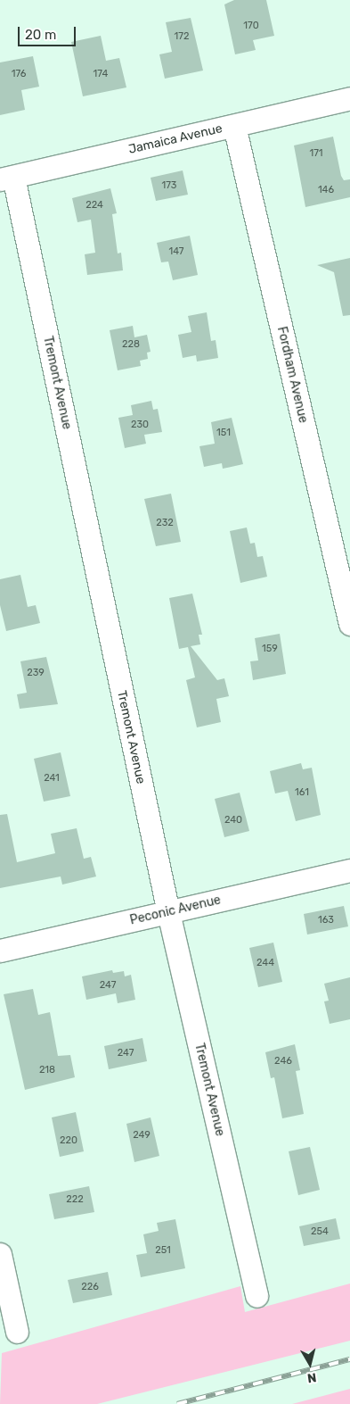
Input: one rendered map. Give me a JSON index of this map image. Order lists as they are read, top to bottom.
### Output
{
  "streets": {
    "street": [
      "Jamaica Avenue",
      "Fordham Avenue",
      "Tremont Avenue",
      "Peconic Avenue"
    ]
  },
  "crossings": [
    ["Jamaica Avenue", "Fordham Avenue"],
    ["Jamaica Avenue", "Tremont Avenue"],
    ["Tremont Avenue", "Peconic Avenue"]
  ],
  "house_numbers": [
    "170",
    "172",
    "176",
    "174",
    "171",
    "173",
    "146",
    "224",
    "147",
    "228",
    "230",
    "151",
    "232",
    "159",
    "239",
    "241",
    "161",
    "240",
    "163",
    "244",
    "247",
    "247",
    "246",
    "218",
    "249",
    "220",
    "222",
    "254",
    "251",
    "226"
  ],
  "scale_bar": "20 m",
  "north": "bottom"
}
